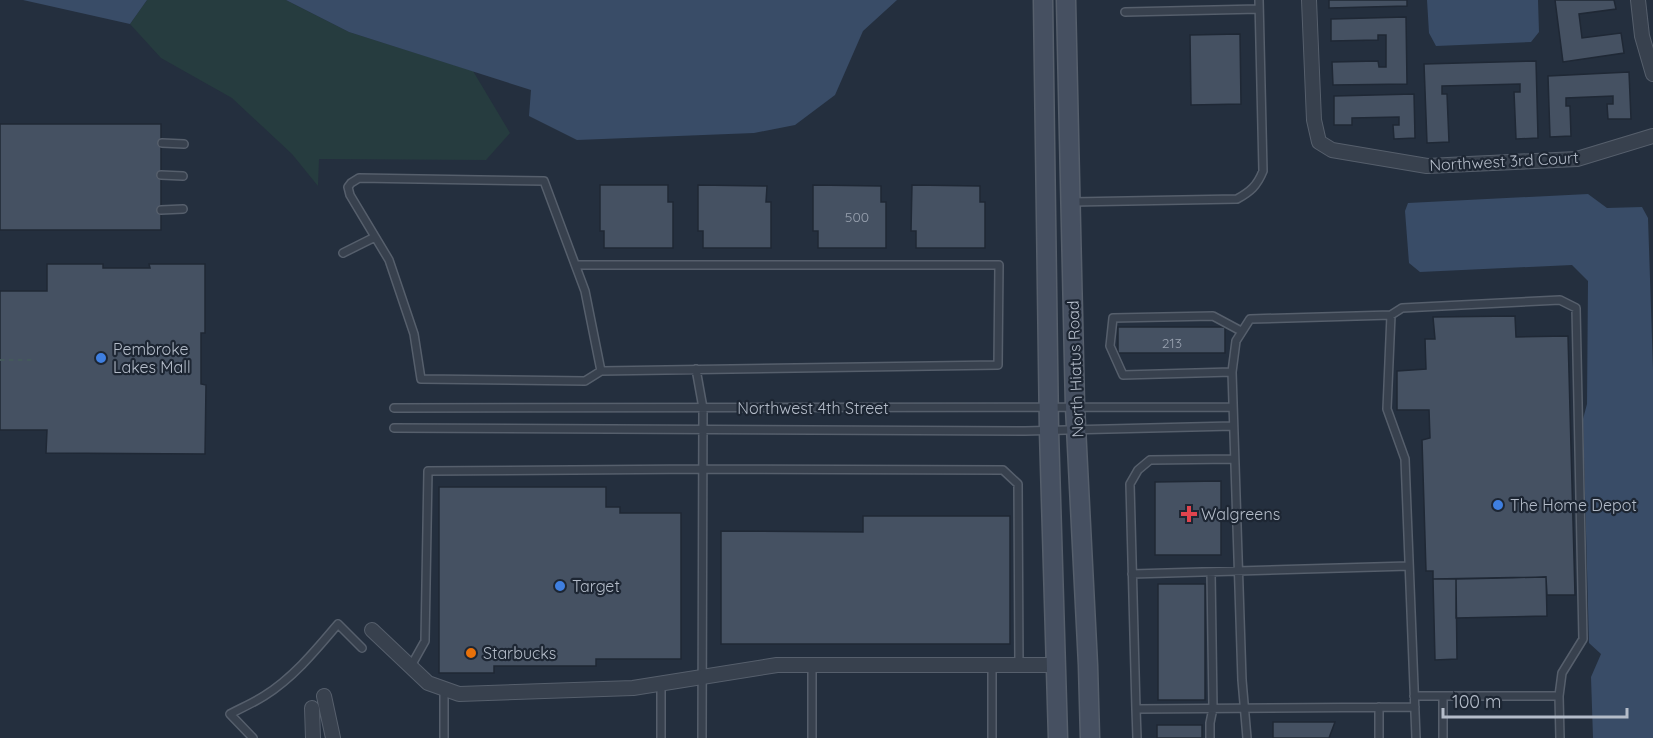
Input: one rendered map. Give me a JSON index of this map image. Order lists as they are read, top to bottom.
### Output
{
  "streets": {
    "main road": ["North Hiatus Road"],
    "street": ["Northwest 3rd Court"],
    "lane": ["Northwest 4th Street"]
  },
  "crossings": [
    ["North Hiatus Road", "Northwest 4th Street"]
  ],
  "places": {
    "other": [
      "Pembroke Lakes Mall",
      "The Home Depot",
      "Target",
      "Starbucks"
    ],
    "health": ["Walgreens"]
  },
  "house_numbers": ["500", "213"],
  "scale_bar": "100 m"
}
